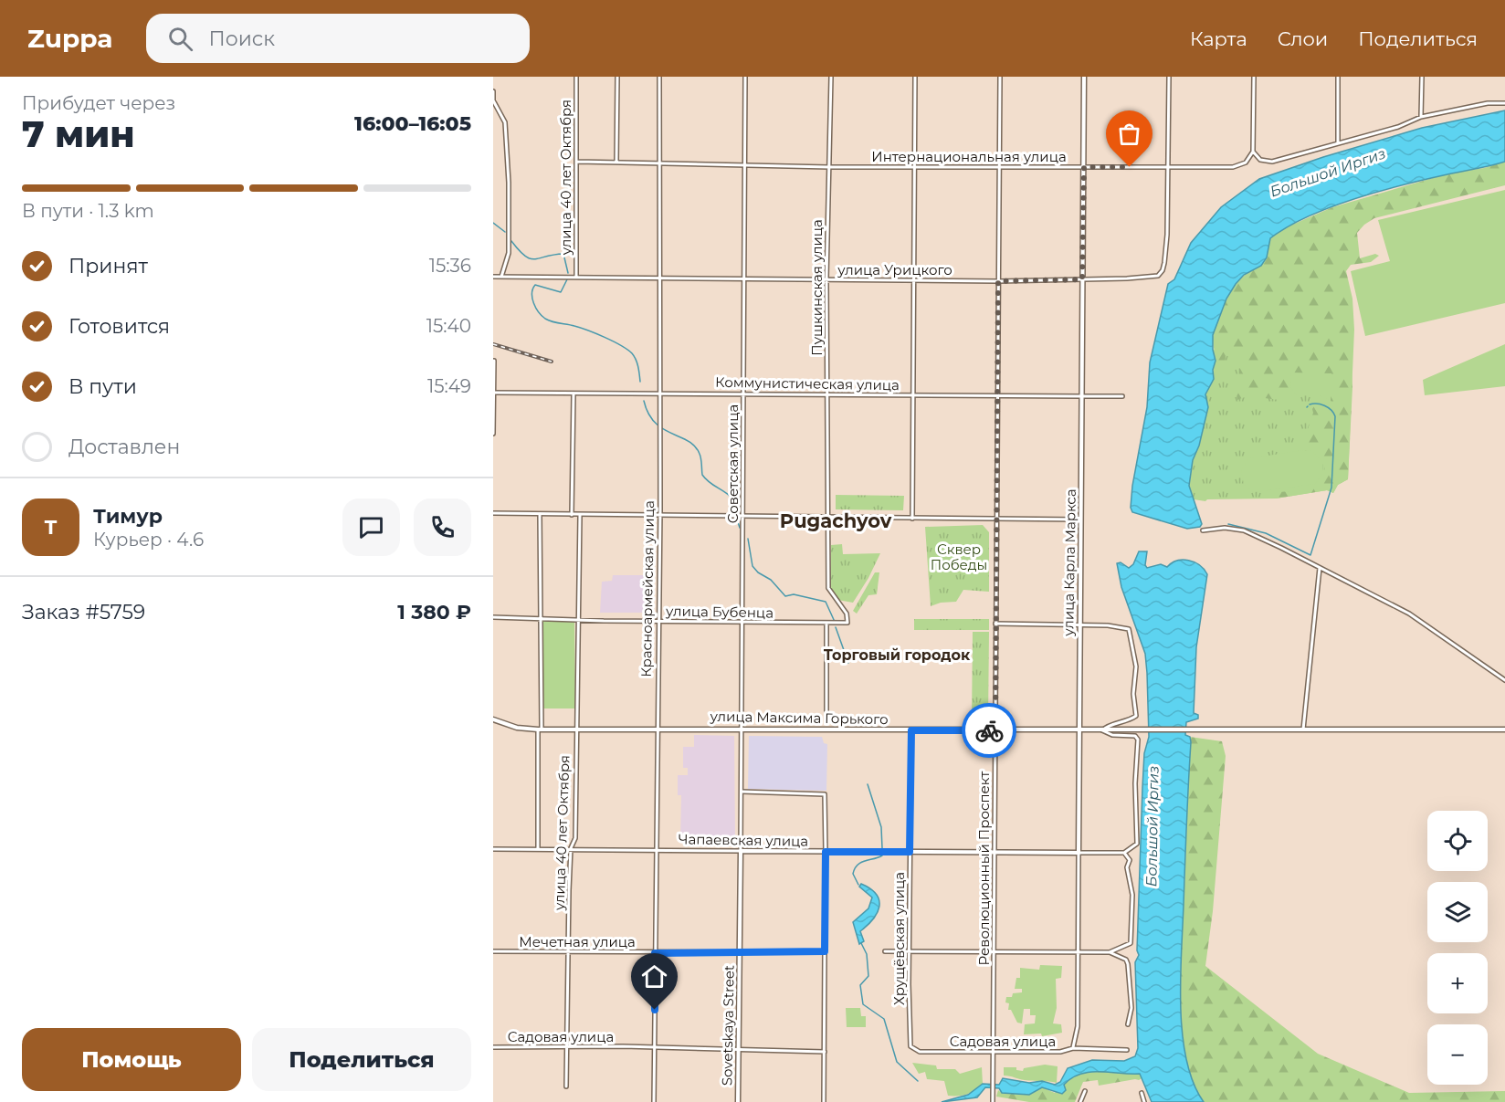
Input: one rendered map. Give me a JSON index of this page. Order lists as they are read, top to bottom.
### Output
{
  "streets": {
    "main road": [
      "улица Карла Маркса",
      "улица Максима Горького",
      "Чапаевская улица",
      "Sovetskaya Street"
    ],
    "street": [
      "Интернациональная улица",
      "улица 40 лет Октября",
      "улица Урицкого",
      "Пушкинская улица",
      "Коммунистическая улица",
      "Советская улица",
      "Красноармейская улица",
      "улица Бубенца",
      "Революционный Проспект",
      "Хрущёвская улица",
      "Мечетная улица",
      "Садовая улица"
    ]
  },
  "crossings": [
    ["Интернациональная улица", "улица 40 лет Октября"],
    ["Интернациональная улица", "улица Урицкого"],
    ["Интернациональная улица", "Пушкинская улица"],
    ["Интернациональная улица", "Советская улица"],
    ["Интернациональная улица", "улица Карла Маркса"],
    ["Интернациональная улица", "Красноармейская улица"],
    ["Интернациональная улица", "Революционный Проспект"],
    ["улица 40 лет Октября", "улица Урицкого"],
    ["улица 40 лет Октября", "улица Бубенца"],
    ["улица 40 лет Октября", "улица Максима Горького"],
    ["улица 40 лет Октября", "Чапаевская улица"],
    ["улица 40 лет Октября", "Мечетная улица"],
    ["улица 40 лет Октября", "Садовая улица"],
    ["улица Урицкого", "Пушкинская улица"],
    ["улица Урицкого", "Советская улица"],
    ["улица Урицкого", "улица Карла Маркса"],
    ["улица Урицкого", "Красноармейская улица"],
    ["улица Урицкого", "Революционный Проспект"],
    ["Пушкинская улица", "Коммунистическая улица"],
    ["Пушкинская улица", "улица Бубенца"],
    ["Коммунистическая улица", "Советская улица"],
    ["Коммунистическая улица", "улица Карла Маркса"],
    ["Коммунистическая улица", "Красноармейская улица"],
    ["Коммунистическая улица", "Революционный Проспект"],
    ["Советская улица", "улица Бубенца"],
    ["Советская улица", "улица Максима Горького"],
    ["Советская улица", "Чапаевская улица"],
    ["Советская улица", "Sovetskaya Street"],
    ["улица Карла Маркса", "улица Максима Горького"],
    ["улица Карла Маркса", "Чапаевская улица"],
    ["улица Карла Маркса", "Садовая улица"],
    ["Красноармейская улица", "улица Бубенца"],
    ["Красноармейская улица", "улица Максима Горького"],
    ["Красноармейская улица", "Чапаевская улица"],
    ["Красноармейская улица", "Мечетная улица"],
    ["Красноармейская улица", "Садовая улица"],
    ["улица Максима Горького", "Революционный Проспект"],
    ["улица Максима Горького", "Хрущёвская улица"],
    ["Чапаевская улица", "Революционный Проспект"],
    ["Чапаевская улица", "Хрущёвская улица"],
    ["Чапаевская улица", "Sovetskaya Street"],
    ["Революционный Проспект", "Садовая улица"],
    ["Хрущёвская улица", "Садовая улица"],
    ["Мечетная улица", "Sovetskaya Street"],
    ["Sovetskaya Street", "Садовая улица"]
  ],
  "districts": ["Pugachyov", "Торговый городок"],
  "water": ["Большой Иргиз"],
  "parks": ["Сквер Победы"],
  "page": {
    "header": "Zuppa",
    "search": "Поиск",
    "nav": ["Карта", "Слои", "Поделиться"],
    "heading": ["7 мин", "Прибудет через", "16:00–16:05"],
    "panel": [
      "Тимур",
      "Курьер · 4.6",
      "Заказ #5759",
      "1 380 ₽"
    ],
    "bar": "В пути · 1.3 km",
    "list": [
      ["Принят", "15:36"],
      ["Готовится", "15:40"],
      ["В пути", "15:49"],
      "Доставлен"
    ],
    "round": "Т",
    "map_buttons": ["+", "−"],
    "buttons": ["Помощь", "Поделиться"]
  }
}
